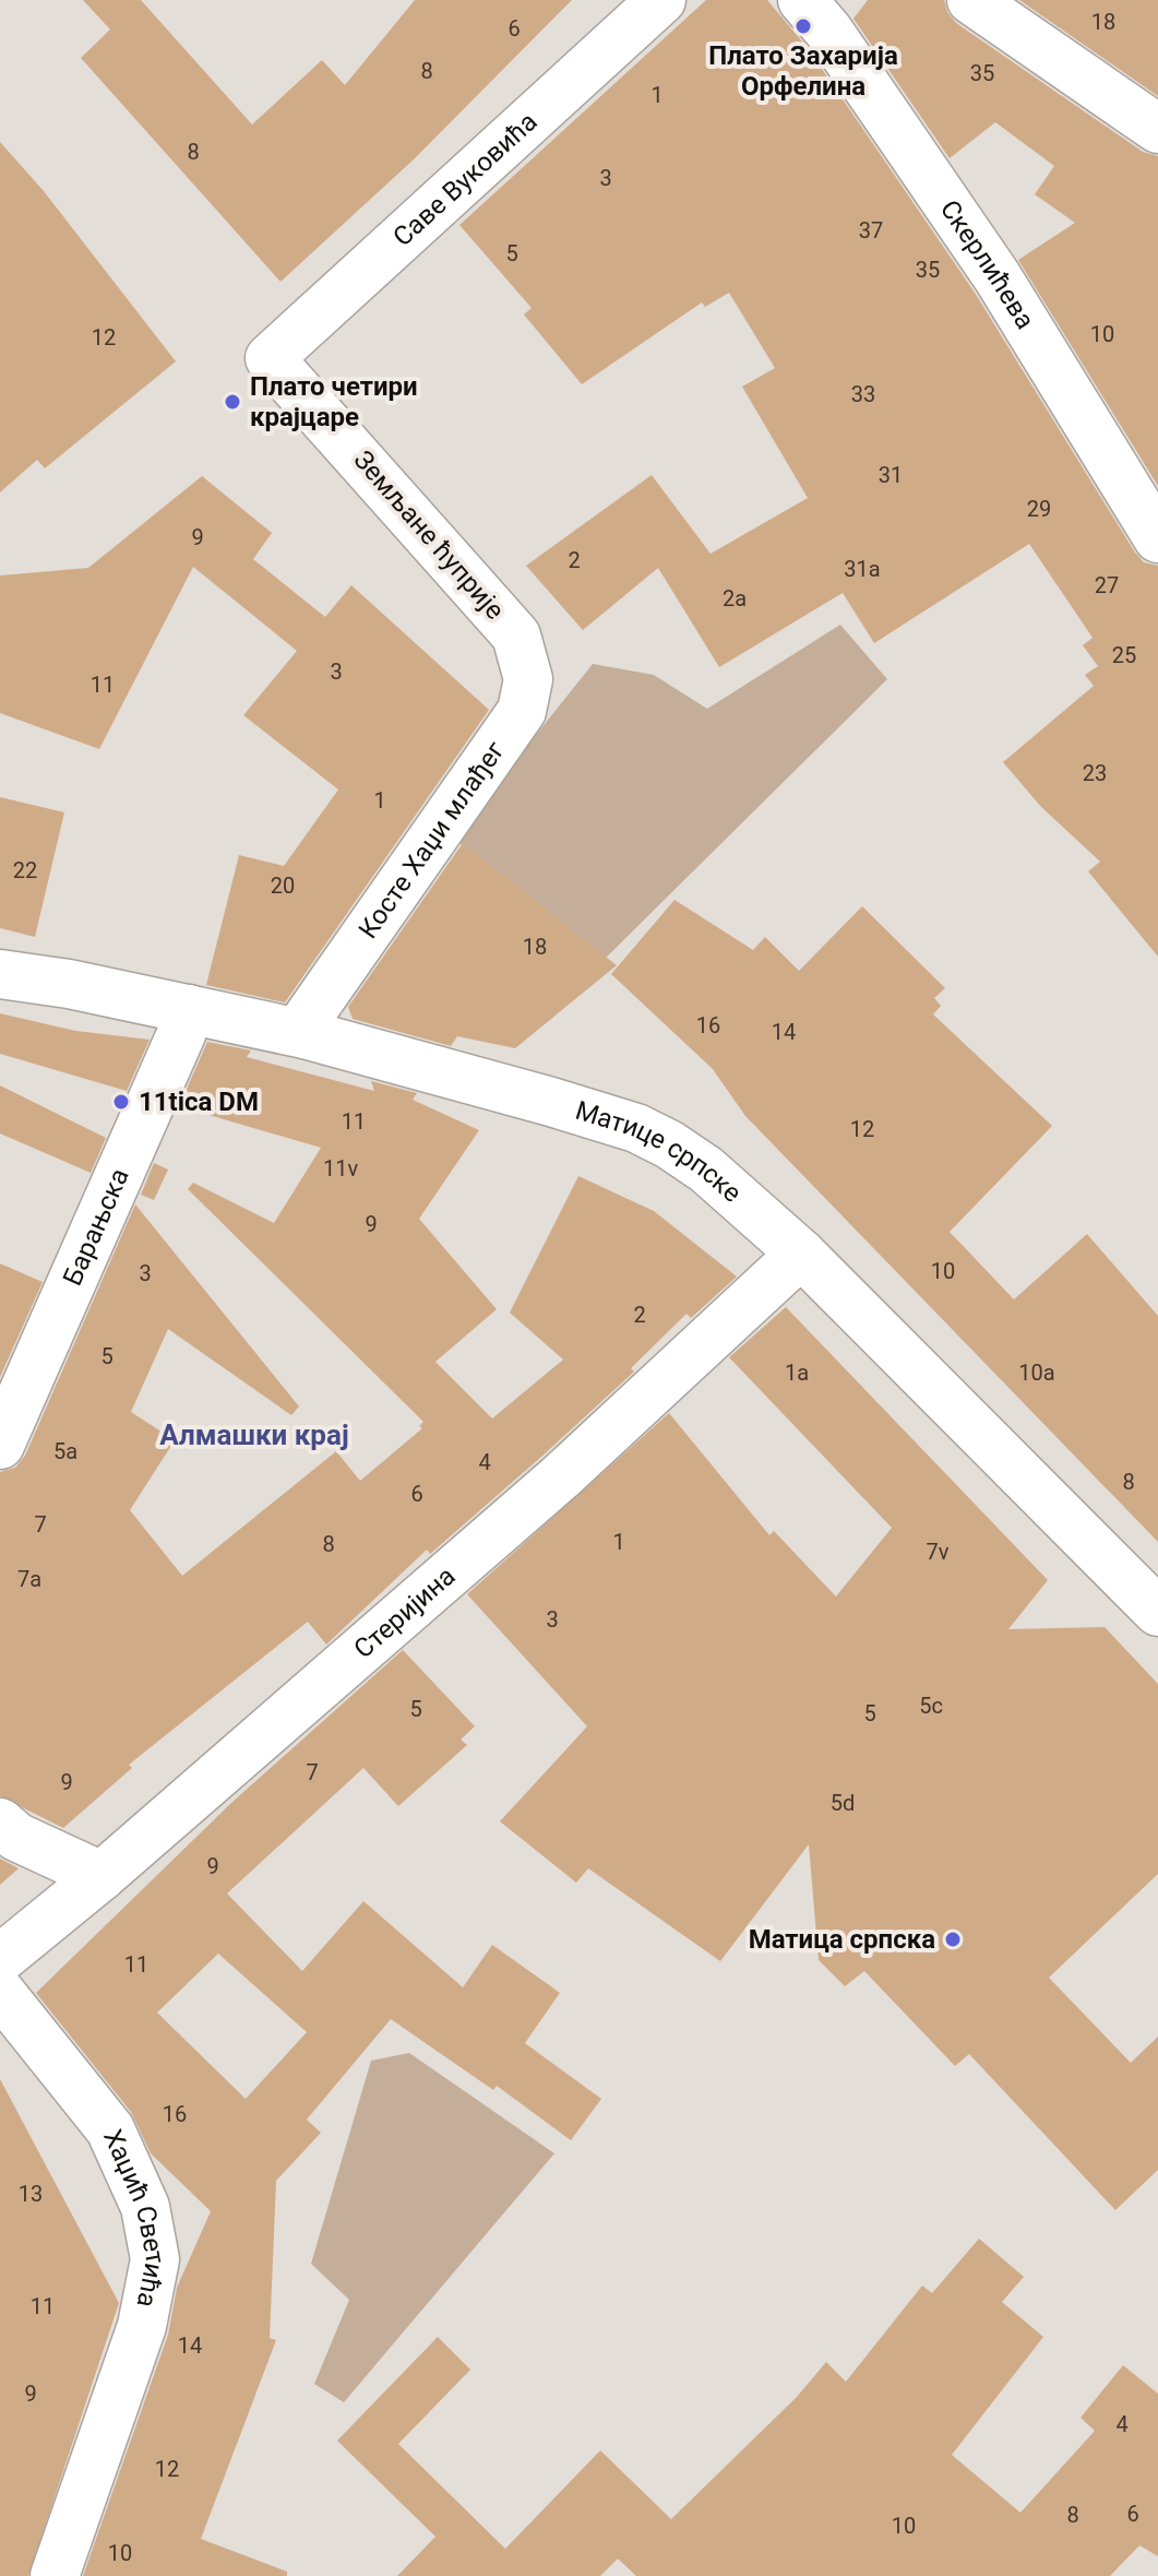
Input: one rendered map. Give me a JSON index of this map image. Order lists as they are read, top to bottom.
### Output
{
  "streets": {
    "street": [
      "Саве Вуковића",
      "Скерлићева",
      "Земљане ћуприје",
      "Косте Хаџи млађег",
      "Матице српске",
      "Барањска",
      "Стеријина",
      "Хаџић Светића"
    ]
  },
  "crossings": [
    ["Саве Вуковића", "Земљане ћуприје"],
    ["Земљане ћуприје", "Косте Хаџи млађег"],
    ["Косте Хаџи млађег", "Матице српске"],
    ["Матице српске", "Барањска"],
    ["Матице српске", "Стеријина"]
  ],
  "districts": ["Алмашки крај"],
  "places": [
    "Плато Захарија Орфелина",
    "Плато четири крајцаре",
    "11tica DM",
    "Матица српска"
  ],
  "house_numbers": [
    "18",
    "6",
    "8",
    "35",
    "1",
    "8",
    "3",
    "37",
    "5",
    "35",
    "10",
    "12",
    "33",
    "31",
    "29",
    "9",
    "2",
    "31a",
    "27",
    "2a",
    "25",
    "3",
    "11",
    "23",
    "1",
    "22",
    "20",
    "18",
    "16",
    "14",
    "11",
    "12",
    "11v",
    "9",
    "10",
    "3",
    "2",
    "5",
    "1a",
    "10a",
    "5a",
    "4",
    "8",
    "6",
    "7",
    "1",
    "8",
    "7v",
    "7a",
    "3",
    "5c",
    "5",
    "5",
    "7",
    "9",
    "5d",
    "9",
    "11",
    "16",
    "13",
    "11",
    "14",
    "9",
    "4",
    "12",
    "6",
    "8",
    "10",
    "10"
  ]
}
